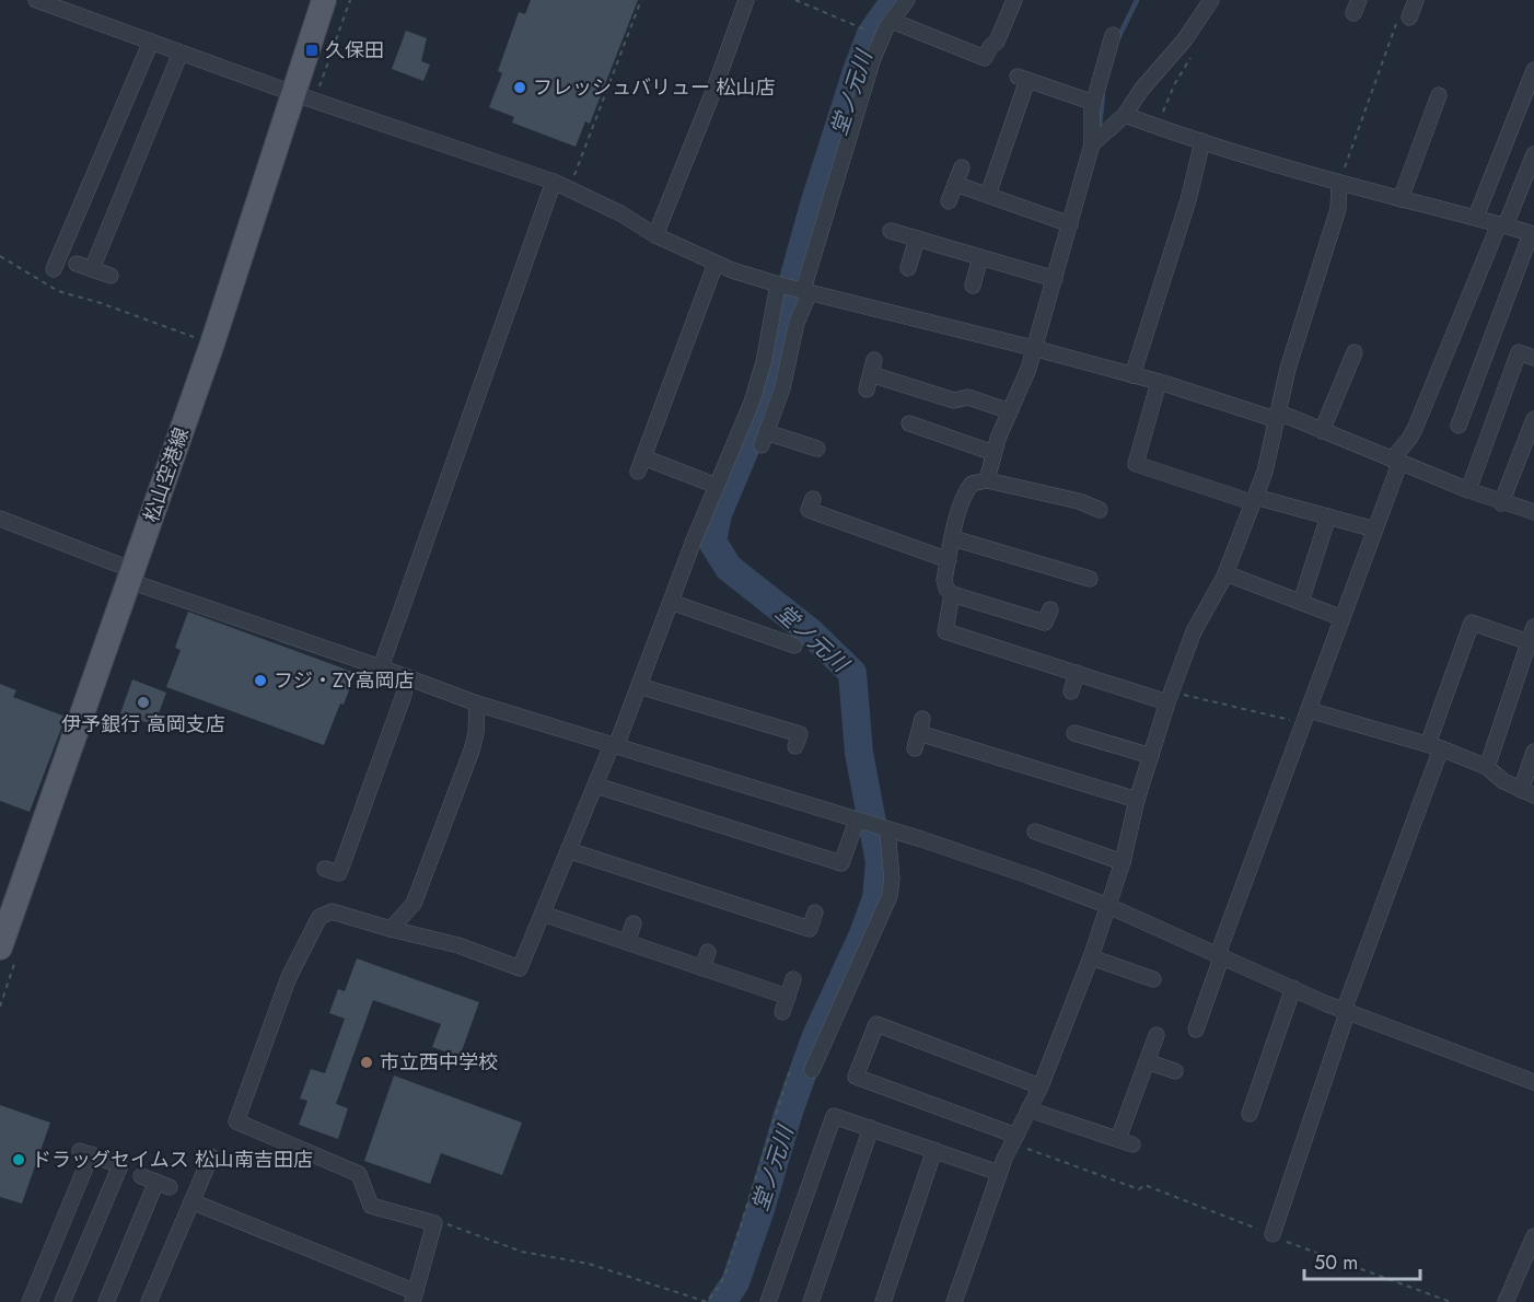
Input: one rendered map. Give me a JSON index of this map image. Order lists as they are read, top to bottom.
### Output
{
  "streets": {
    "main road": ["松山空港線"]
  },
  "water": ["堂ノ元川"],
  "places": {
    "transit": ["久保田"],
    "other": [
      "フレッシュバリュー 松山店",
      "フジ・ZY高岡店",
      "伊予銀行 高岡支店",
      "市立西中学校",
      "ドラッグセイムス 松山南吉田店"
    ]
  },
  "scale_bar": "50 m"
}
